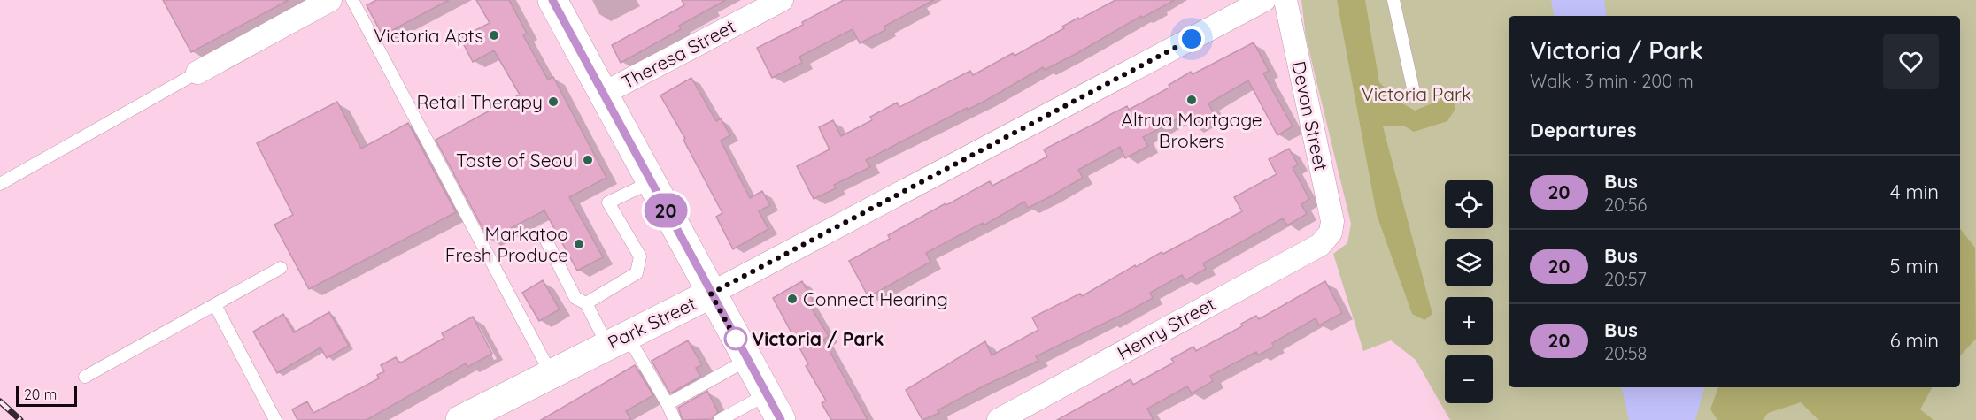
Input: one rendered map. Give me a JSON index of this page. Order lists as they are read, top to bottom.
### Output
{
  "streets": {
    "main road": ["Park Street"],
    "street": ["Theresa Street", "Devon Street", "Henry Street"]
  },
  "crossings": [
    ["Devon Street", "Henry Street"]
  ],
  "parks": ["Victoria Park"],
  "places": [
    "Victoria Apts",
    "Altrua Mortgage Brokers",
    "Retail Therapy",
    "Taste of Seoul",
    "Markatoo Fresh Produce",
    "Connect Hearing",
    "Victoria / Park"
  ],
  "lines": ["bus line 20"],
  "scale_bar": "20 m",
  "page": {
    "on_map": "20",
    "heading": [
      ["Victoria / Park", "Walk · 3 min · 200 m"],
      "Departures"
    ],
    "list": [
      {
        "mark": "20",
        "name": "Bus",
        "note": "20:56",
        "value": "4 min"
      },
      {
        "mark": "20",
        "name": "Bus",
        "note": "20:57",
        "value": "5 min"
      },
      {
        "mark": "20",
        "name": "Bus",
        "note": "20:58",
        "value": "6 min"
      }
    ],
    "map_buttons": ["+", "−"],
    "scale": "20 m"
  }
}
